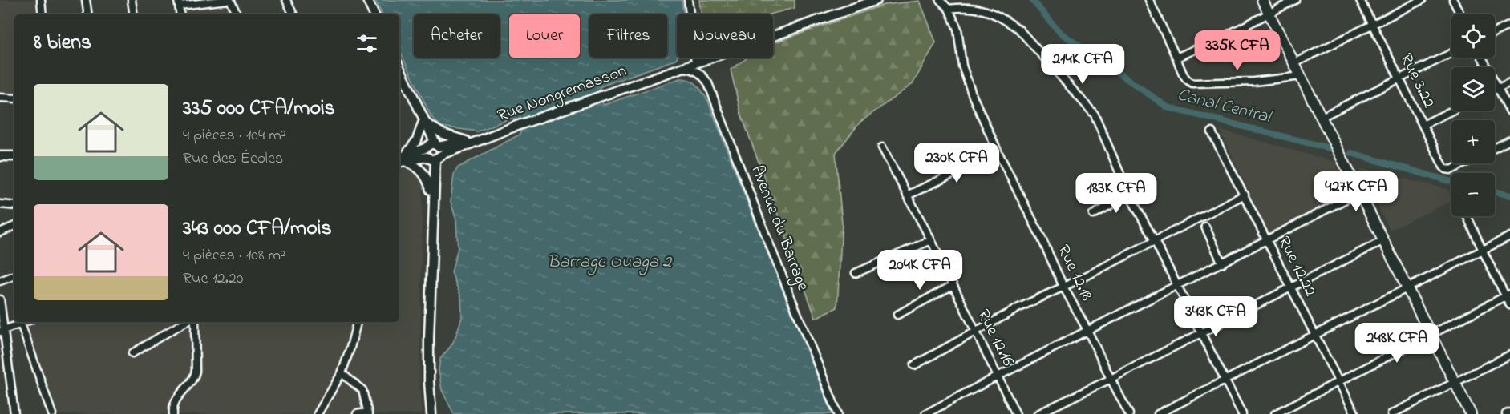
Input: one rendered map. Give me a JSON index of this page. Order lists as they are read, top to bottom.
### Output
{
  "streets": {
    "street": [
      "Rue 3.22",
      "Rue Nongremasson",
      "Avenue du Barrage",
      "Rue 12.22",
      "Rue 12.18",
      "Rue 12.16"
    ]
  },
  "crossings": [
    ["Rue Nongremasson", "Avenue du Barrage"]
  ],
  "water": ["Canal Central", "Barrage Ouaga 2"],
  "page": {
    "map_buttons": ["+", "−"],
    "chip": [
      "Acheter",
      "Louer",
      "Filtres",
      "Nouveau"
    ],
    "heading": "8 biens",
    "price": [
      "335K CFA",
      "214K CFA",
      "230K CFA",
      "427K CFA",
      "183K CFA",
      "204K CFA",
      "343K CFA",
      "248K CFA"
    ],
    "list": [
      {
        "name": "335 000 CFA/mois",
        "note": "4 pièces · 104 m² · Rue des Écoles"
      },
      {
        "name": "343 000 CFA/mois",
        "note": "4 pièces · 108 m² · Rue 12.20"
      }
    ]
  }
}
